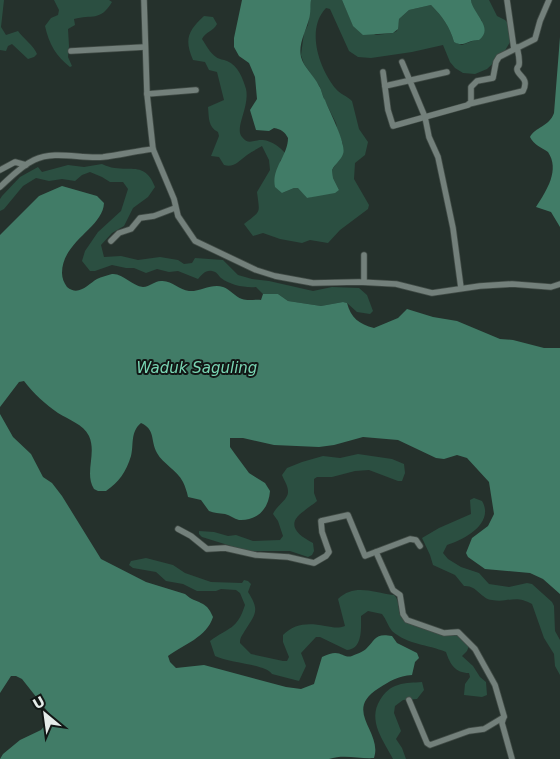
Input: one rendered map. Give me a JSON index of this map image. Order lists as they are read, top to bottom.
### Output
{
  "water": ["Waduk Saguling"],
  "north": "top left"
}
